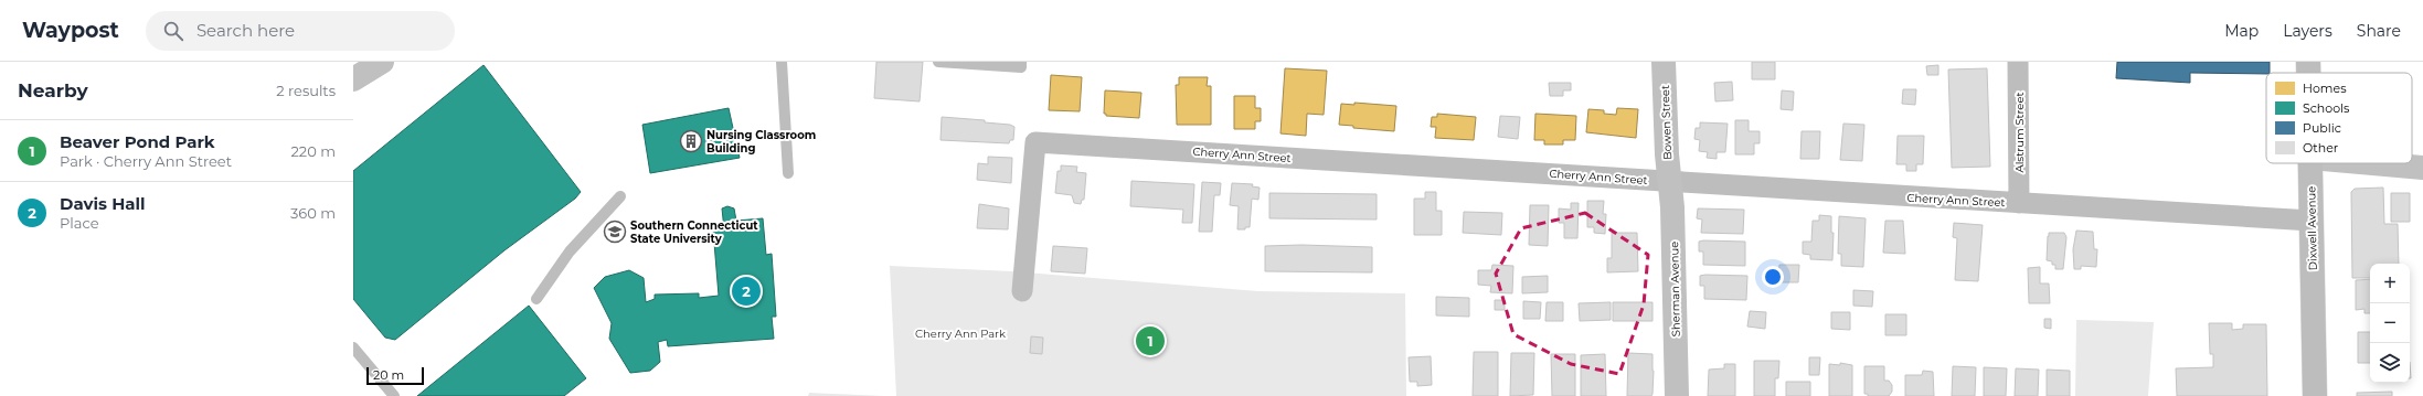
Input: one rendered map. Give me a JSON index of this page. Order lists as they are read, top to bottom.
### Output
{
  "streets": {
    "main road": ["Bowen Street", "Dixwell Avenue", "Sherman Avenue"],
    "street": ["Alstrum Street", "Cherry Ann Street"]
  },
  "crossings": [
    ["Bowen Street", "Cherry Ann Street"],
    ["Bowen Street", "Sherman Avenue"],
    ["Alstrum Street", "Cherry Ann Street"],
    ["Cherry Ann Street", "Dixwell Avenue"],
    ["Cherry Ann Street", "Sherman Avenue"]
  ],
  "parks": ["Cherry Ann Park"],
  "places": {
    "building": ["Nursing Classroom Building"],
    "school or university": ["Southern Connecticut State University"]
  },
  "legend": [
    "Homes",
    "Schools",
    "Public",
    "Other"
  ],
  "scale_bar": "20 m",
  "page": {
    "header": "Waypost",
    "search": "Search here",
    "nav": ["Map", "Layers", "Share"],
    "heading": ["Nearby", "2 results"],
    "list": [
      {
        "mark": "1",
        "name": "Beaver Pond Park",
        "note": "Park · Cherry Ann Street",
        "value": "220 m"
      },
      {
        "mark": "2",
        "name": "Davis Hall",
        "note": "Place",
        "value": "360 m"
      }
    ],
    "map_buttons": ["+", "−"],
    "pins": ["2", "1"],
    "scale": "20 m"
  }
}
